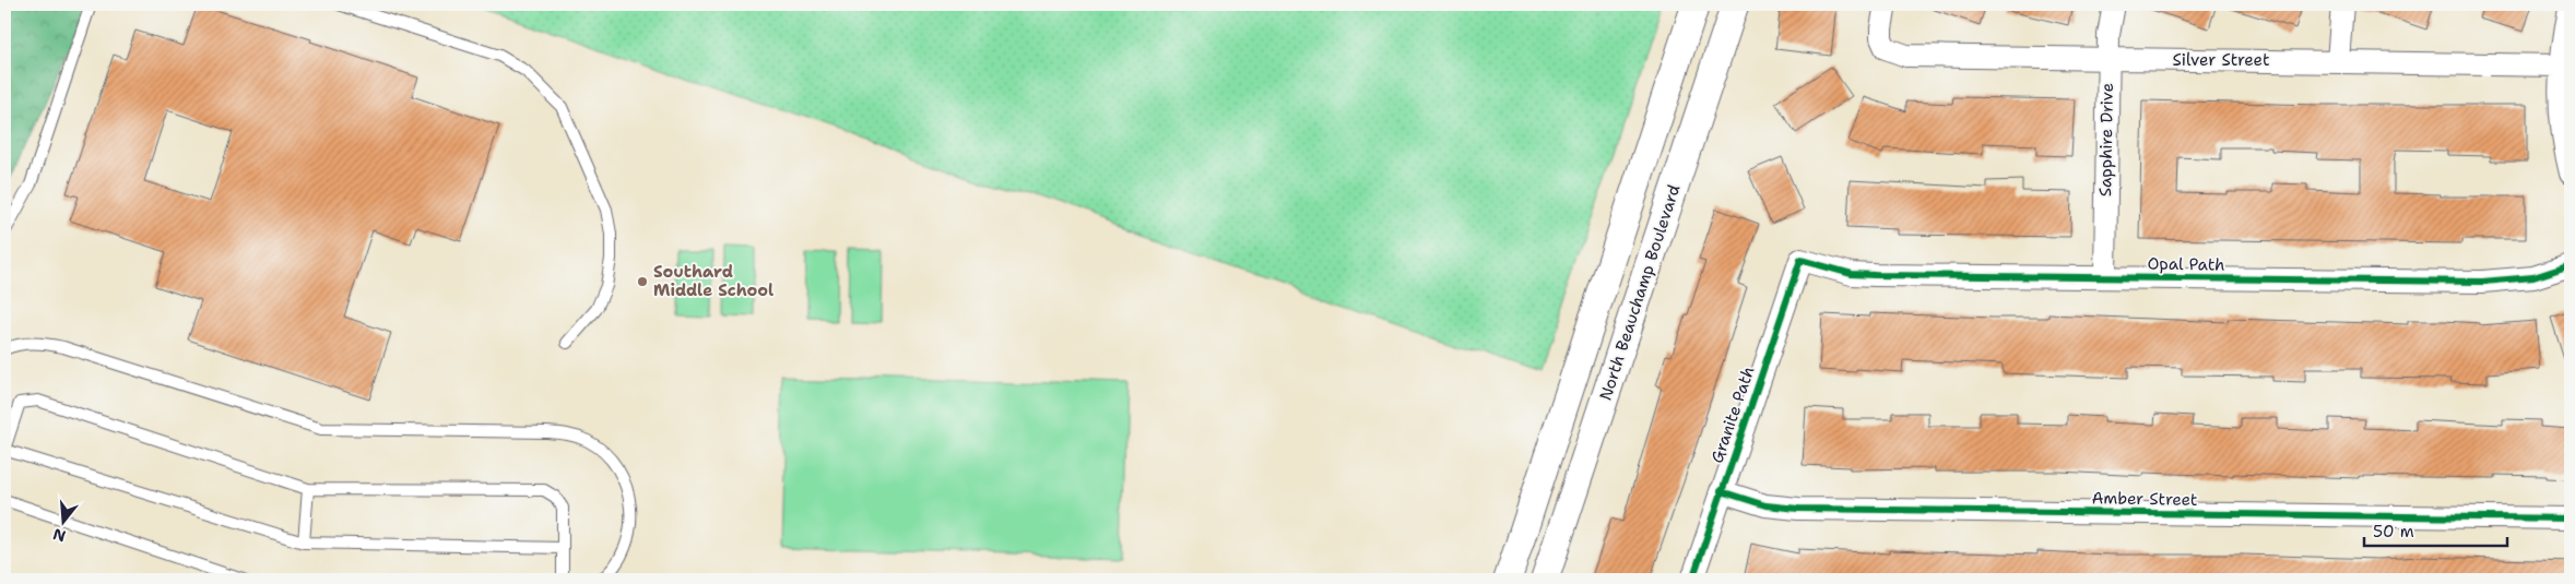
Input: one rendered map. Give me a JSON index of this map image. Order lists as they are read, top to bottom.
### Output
{
  "streets": {
    "street": [
      "Silver Street",
      "Sapphire Drive",
      "Opal Path",
      "North Beauchamp Boulevard",
      "Granite Path",
      "Amber Street"
    ]
  },
  "crossings": [
    ["Silver Street", "Sapphire Drive"],
    ["Sapphire Drive", "Opal Path"],
    ["Opal Path", "Granite Path"],
    ["Granite Path", "Amber Street"]
  ],
  "places": ["Southard Middle School"],
  "scale_bar": "50 m",
  "north": "bottom"
}
